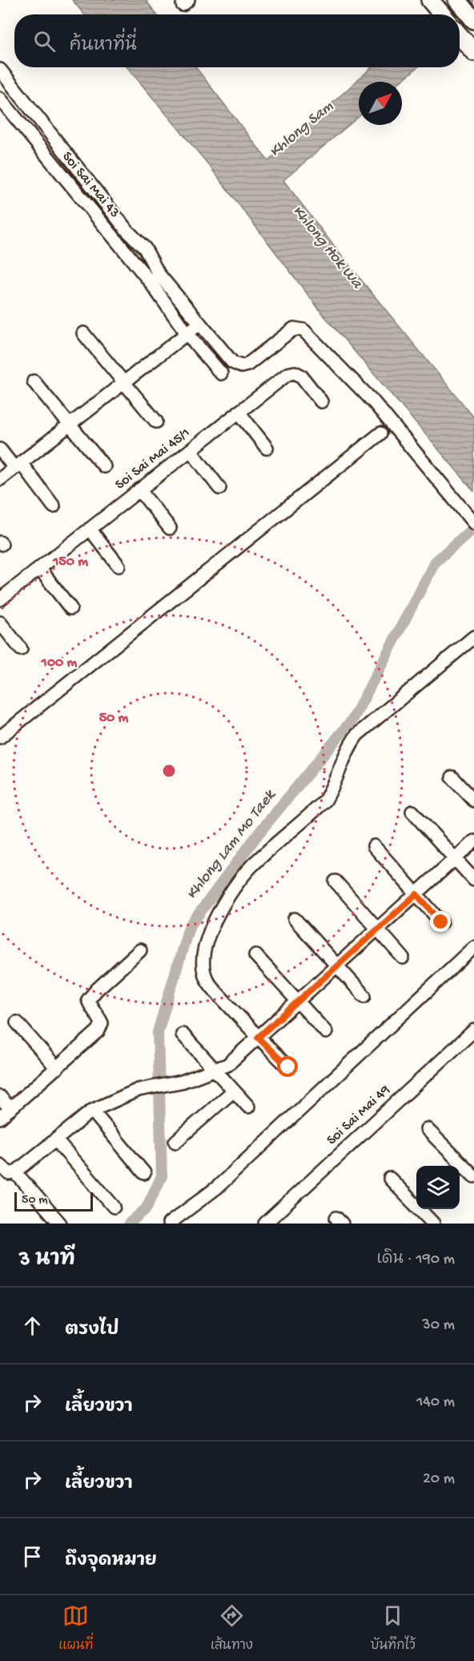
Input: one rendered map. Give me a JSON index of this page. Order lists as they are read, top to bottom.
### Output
{
  "streets": {
    "street": ["Soi Sai Mai 43", "Soi Sai Mai 45/1", "Soi Sai Mai 49"]
  },
  "water": ["Khlong Sam", "Khlong Hok Wa", "Khlong Lam Mo Taek"],
  "scale_bar": "50 m",
  "north": "top right",
  "page": {
    "search": "ค้นหาที่นี่",
    "scale": "50 m",
    "heading": ["3 นาที", "เดิน · 190 m"],
    "list": [
      ["ตรงไป", "30 m"],
      ["เลี้ยวขวา", "140 m"],
      ["เลี้ยวขวา", "20 m"],
      "ถึงจุดหมาย"
    ],
    "nav": ["แผนที่", "เส้นทาง", "บันทึกไว้"]
  },
  "rings": ["150 m", "100 m", "50 m"]
}
